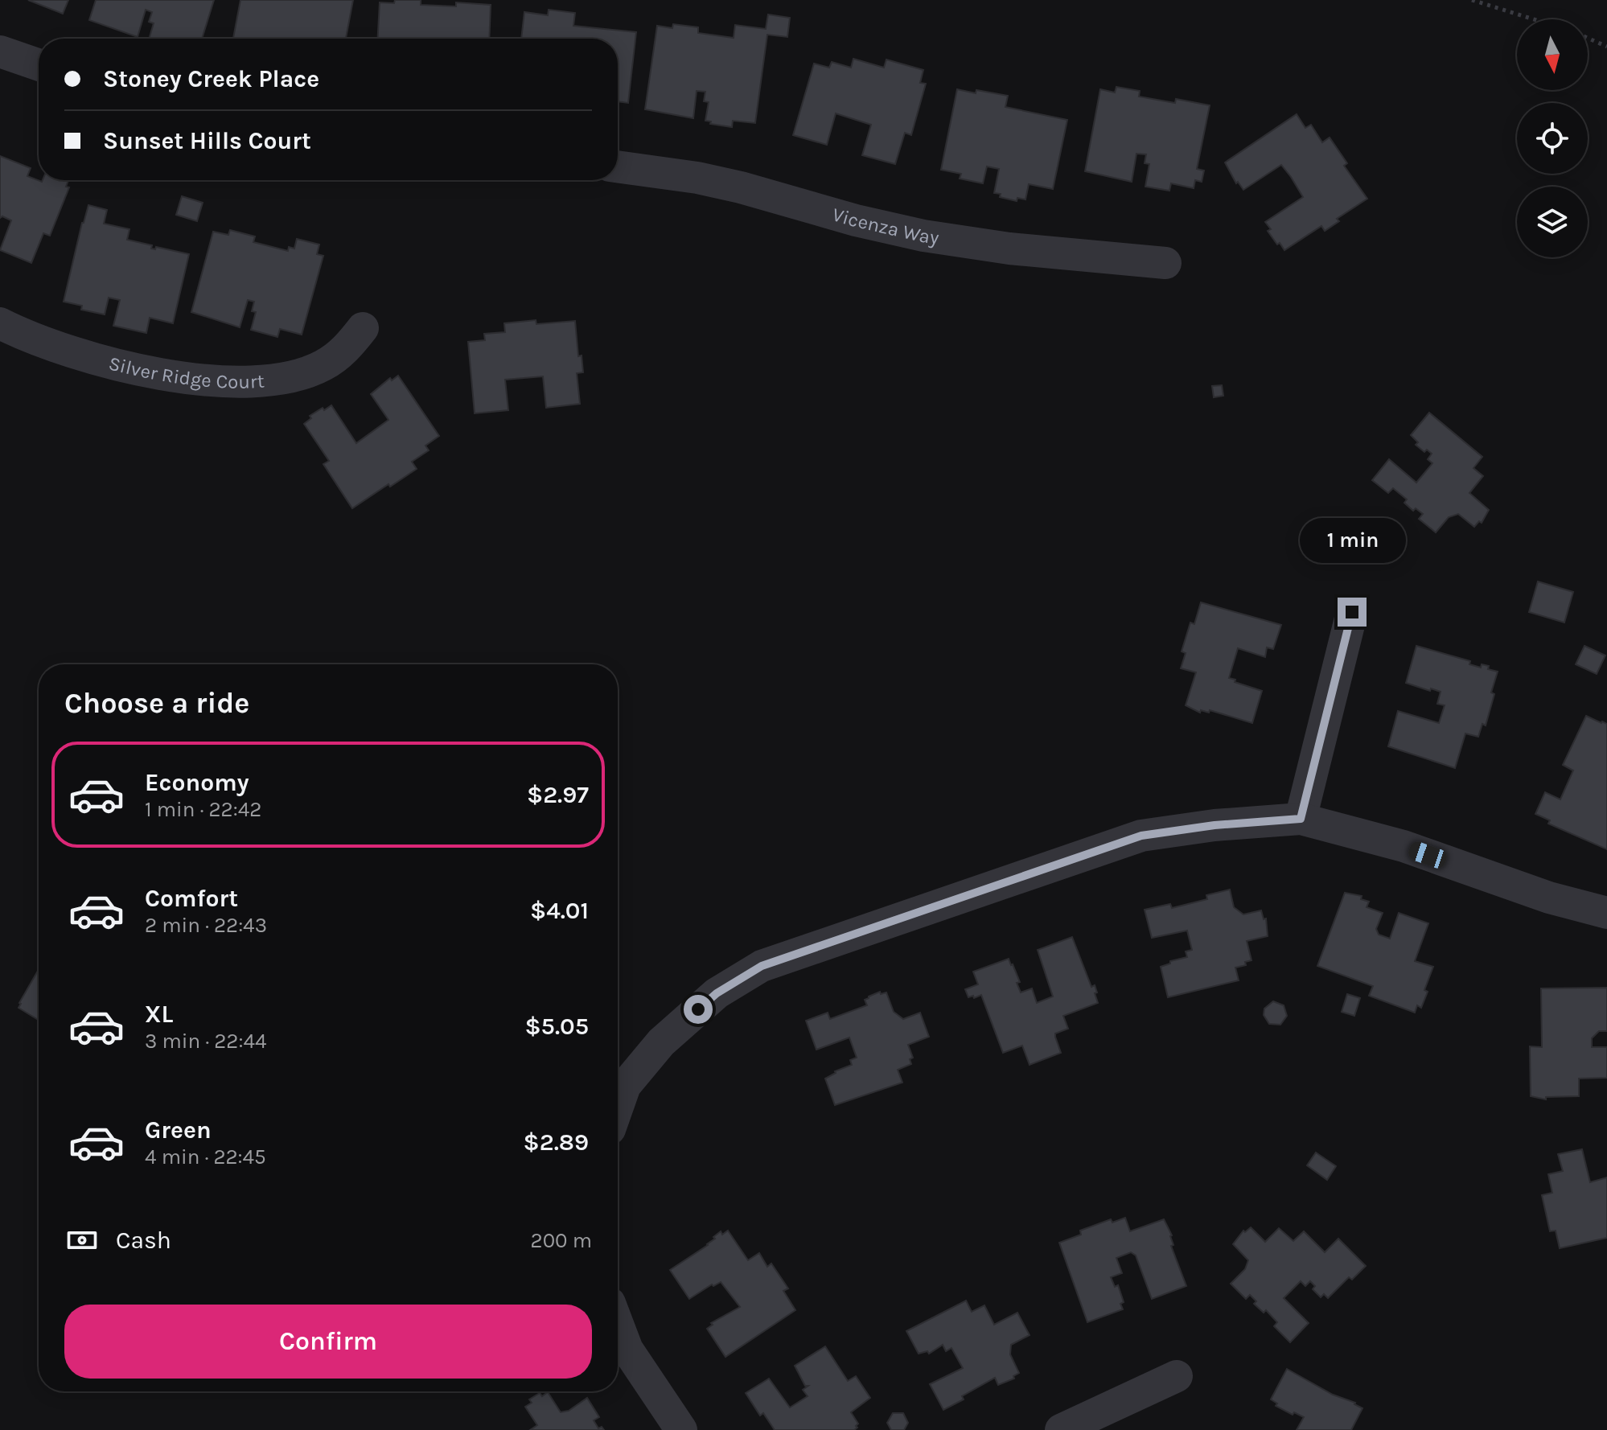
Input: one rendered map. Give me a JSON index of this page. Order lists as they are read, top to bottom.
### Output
{
  "streets": {
    "street": ["Vicenza Way", "Silver Ridge Court"]
  },
  "north": "bottom",
  "page": {
    "banner": ["Stoney Creek Place", "Sunset Hills Court"],
    "bubble": "1 min",
    "heading": "Choose a ride",
    "list": [
      {
        "name": "Economy",
        "note": "1 min · 22:42",
        "value": "$2.97"
      },
      {
        "name": "Comfort",
        "note": "2 min · 22:43",
        "value": "$4.01"
      },
      {
        "name": "XL",
        "note": "3 min · 22:44",
        "value": "$5.05"
      },
      {
        "name": "Green",
        "note": "4 min · 22:45",
        "value": "$2.89"
      }
    ],
    "pay": ["Cash", "200 m"],
    "buttons": "Confirm"
  }
}
